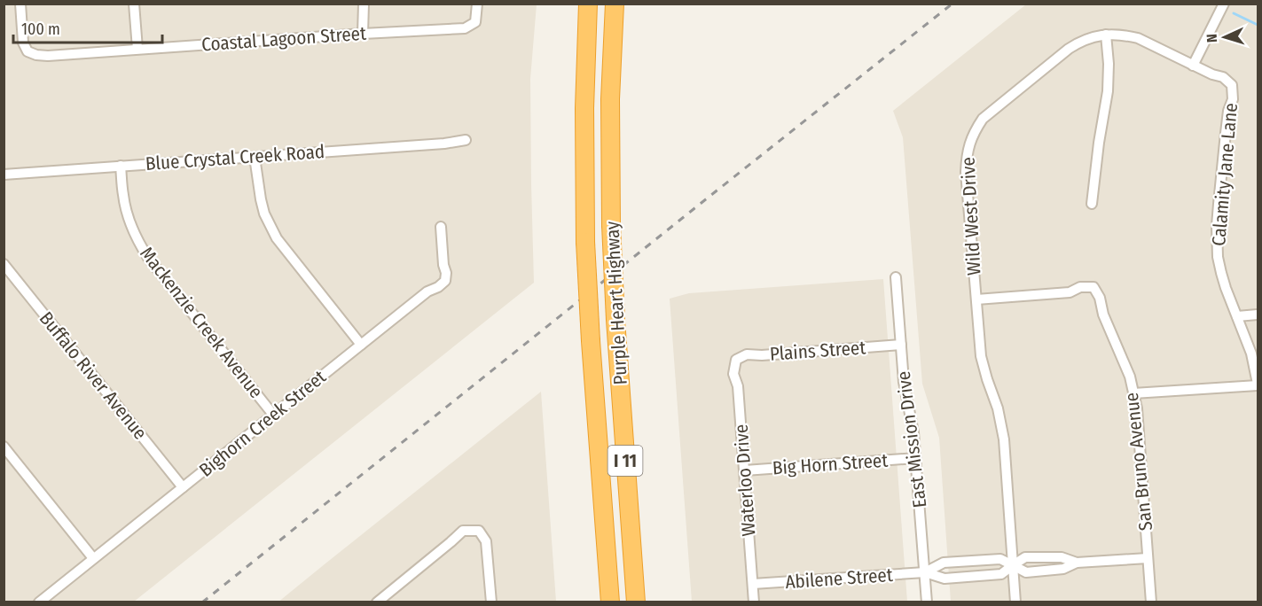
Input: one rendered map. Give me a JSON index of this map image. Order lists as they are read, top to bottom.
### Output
{
  "streets": {
    "highway": ["Purple Heart Highway", "I 11"],
    "street": [
      "Coastal Lagoon Street",
      "Blue Crystal Creek Road",
      "Calamity Jane Lane",
      "Wild West Drive",
      "Mackenzie Creek Avenue",
      "Plains Street",
      "Buffalo River Avenue",
      "Bighorn Creek Street",
      "East Mission Drive",
      "San Bruno Avenue",
      "Big Horn Street",
      "Waterloo Drive",
      "Abilene Street"
    ]
  },
  "crossings": [
    ["Blue Crystal Creek Road", "Mackenzie Creek Avenue"],
    ["Calamity Jane Lane", "Wild West Drive"],
    ["Wild West Drive", "San Bruno Avenue"],
    ["Wild West Drive", "Abilene Street"],
    ["Mackenzie Creek Avenue", "Bighorn Creek Street"],
    ["Plains Street", "East Mission Drive"],
    ["Plains Street", "Waterloo Drive"],
    ["Buffalo River Avenue", "Bighorn Creek Street"],
    ["East Mission Drive", "Big Horn Street"],
    ["East Mission Drive", "Abilene Street"],
    ["San Bruno Avenue", "Abilene Street"],
    ["Big Horn Street", "Waterloo Drive"],
    ["Waterloo Drive", "Abilene Street"]
  ],
  "scale_bar": "100 m",
  "north": "left"
}
